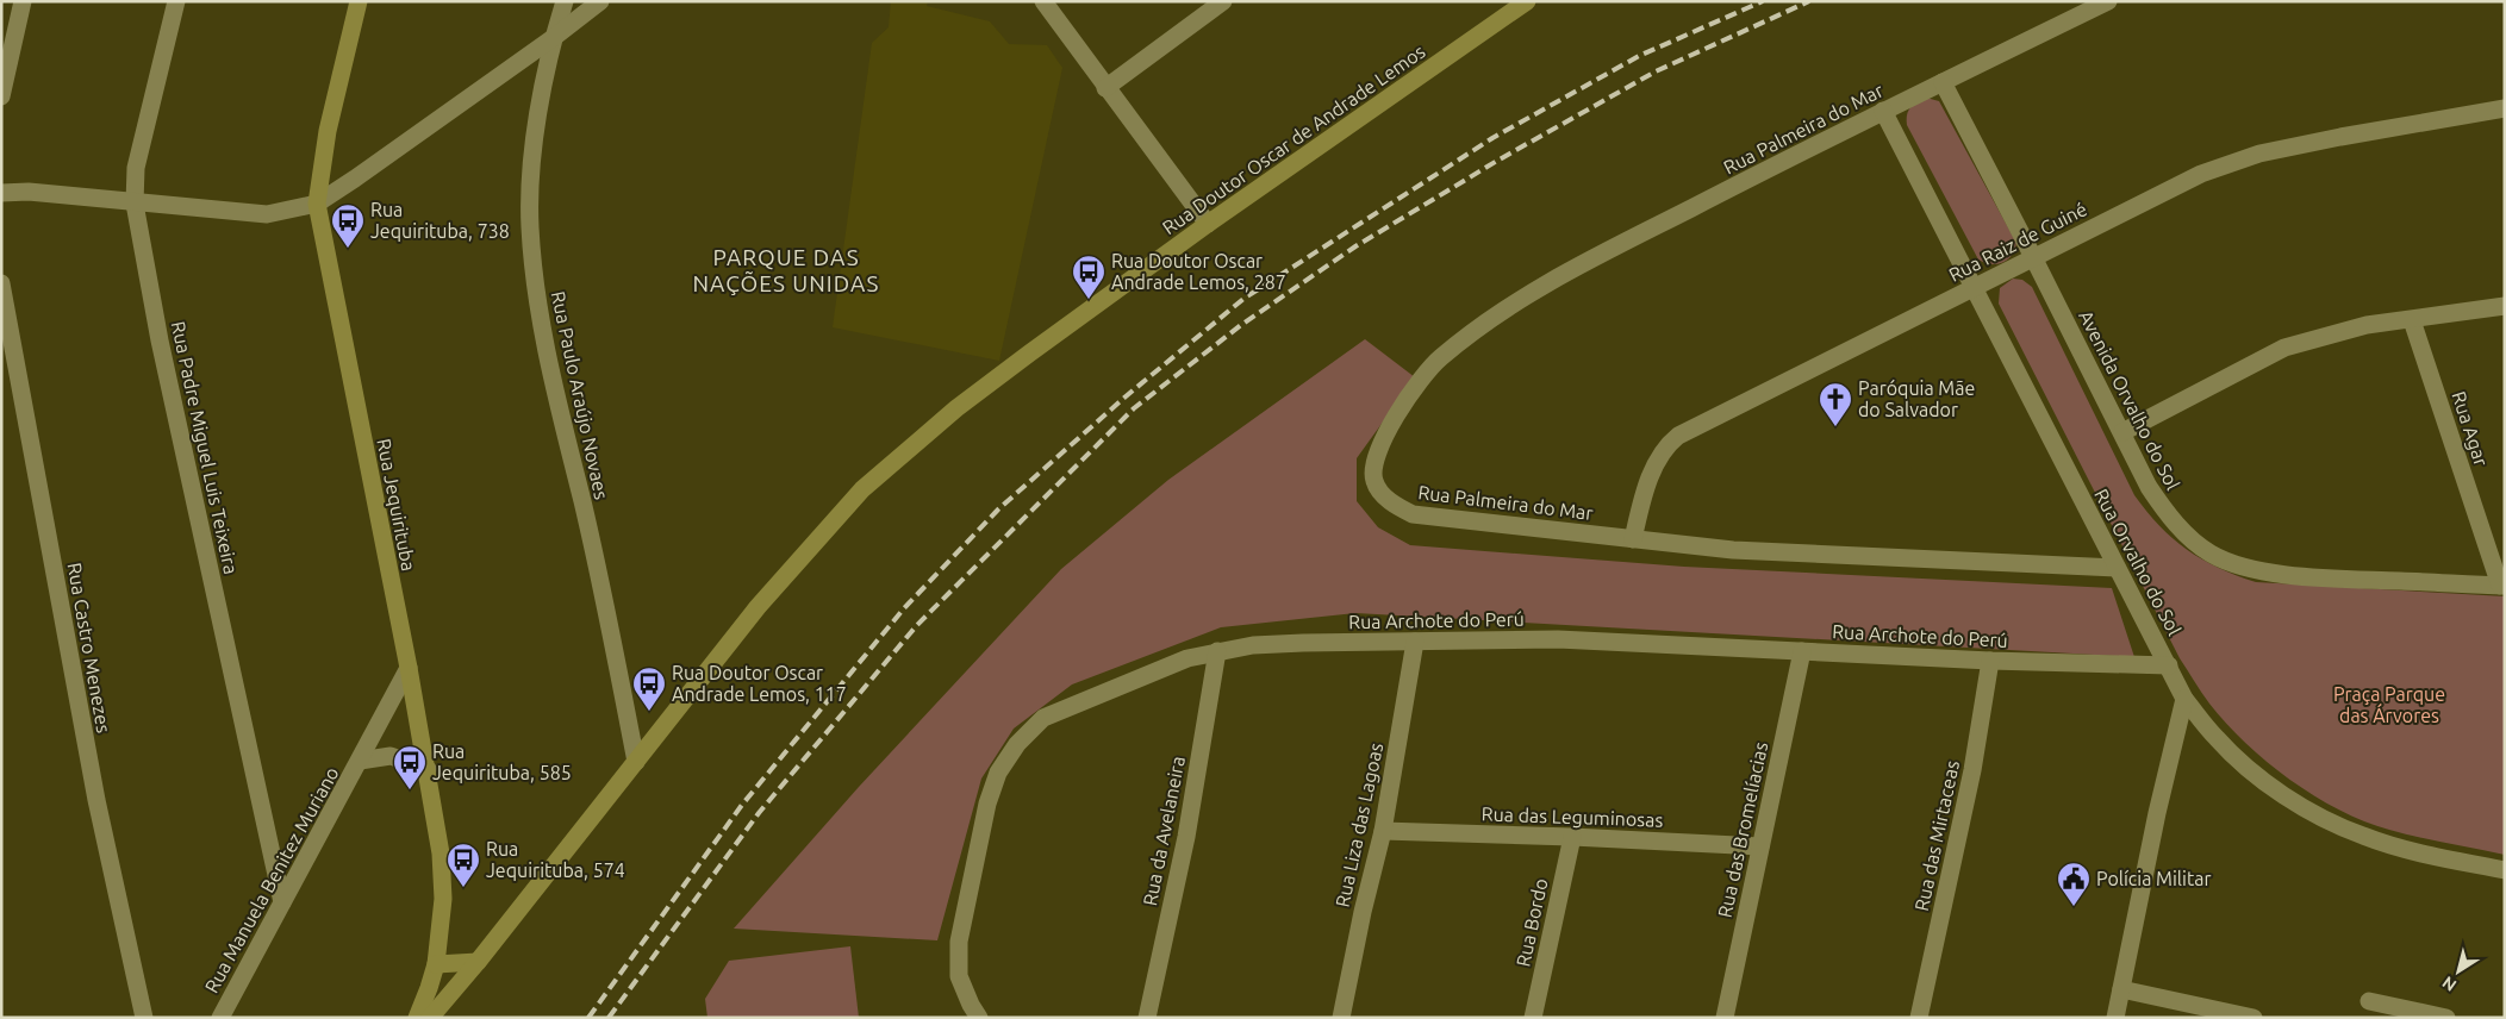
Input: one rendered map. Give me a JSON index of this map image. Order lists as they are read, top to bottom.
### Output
{
  "streets": {
    "street": [
      "Rua Palmeira do Mar",
      "Rua Doutor Oscar de Andrade Lemos",
      "Rua Raiz de Guiné",
      "Rua Paulo Araújo Novaes",
      "Avenida Orvalho do Sol",
      "Rua Agar",
      "Rua Padre Miguel Luis Teixeira",
      "Rua Jequirituba",
      "Rua Orvalho do Sol",
      "Rua Archote do Perú",
      "Rua Castro Menezes",
      "Rua das Leguminosas",
      "Rua Liza das Lagoas",
      "Rua das Bromelíacias",
      "Rua da Avelaneira",
      "Rua das Mirtaceas",
      "Rua Manuela Benitez Muriano",
      "Rua Bordo"
    ]
  },
  "crossings": [
    ["Rua Palmeira do Mar", "Rua Raiz de Guiné"],
    ["Rua Palmeira do Mar", "Avenida Orvalho do Sol"],
    ["Rua Palmeira do Mar", "Rua Orvalho do Sol"],
    ["Rua Doutor Oscar de Andrade Lemos", "Rua Paulo Araújo Novaes"],
    ["Rua Raiz de Guiné", "Avenida Orvalho do Sol"],
    ["Rua Raiz de Guiné", "Rua Orvalho do Sol"],
    ["Avenida Orvalho do Sol", "Rua Agar"],
    ["Rua Padre Miguel Luis Teixeira", "Rua Manuela Benitez Muriano"],
    ["Rua Jequirituba", "Rua Manuela Benitez Muriano"],
    ["Rua Orvalho do Sol", "Rua Archote do Perú"],
    ["Rua Archote do Perú", "Rua Liza das Lagoas"],
    ["Rua Archote do Perú", "Rua das Bromelíacias"],
    ["Rua Archote do Perú", "Rua da Avelaneira"],
    ["Rua Archote do Perú", "Rua das Mirtaceas"],
    ["Rua das Leguminosas", "Rua Liza das Lagoas"],
    ["Rua das Leguminosas", "Rua das Bromelíacias"],
    ["Rua das Leguminosas", "Rua Bordo"]
  ],
  "districts": ["PARQUE DAS NAÇÕES UNIDAS"],
  "parks": ["Praça Parque das Árvores"],
  "places": {
    "bus stop": [
      "Rua Jequirituba, 738",
      "Rua Doutor Oscar Andrade Lemos, 287",
      "Rua Doutor Oscar Andrade Lemos, 117",
      "Rua Jequirituba, 585",
      "Rua Jequirituba, 574"
    ],
    "church": ["Paróquia Mãe do Salvador"],
    "public building": ["Polícia Militar"]
  },
  "north": "bottom left"
}
